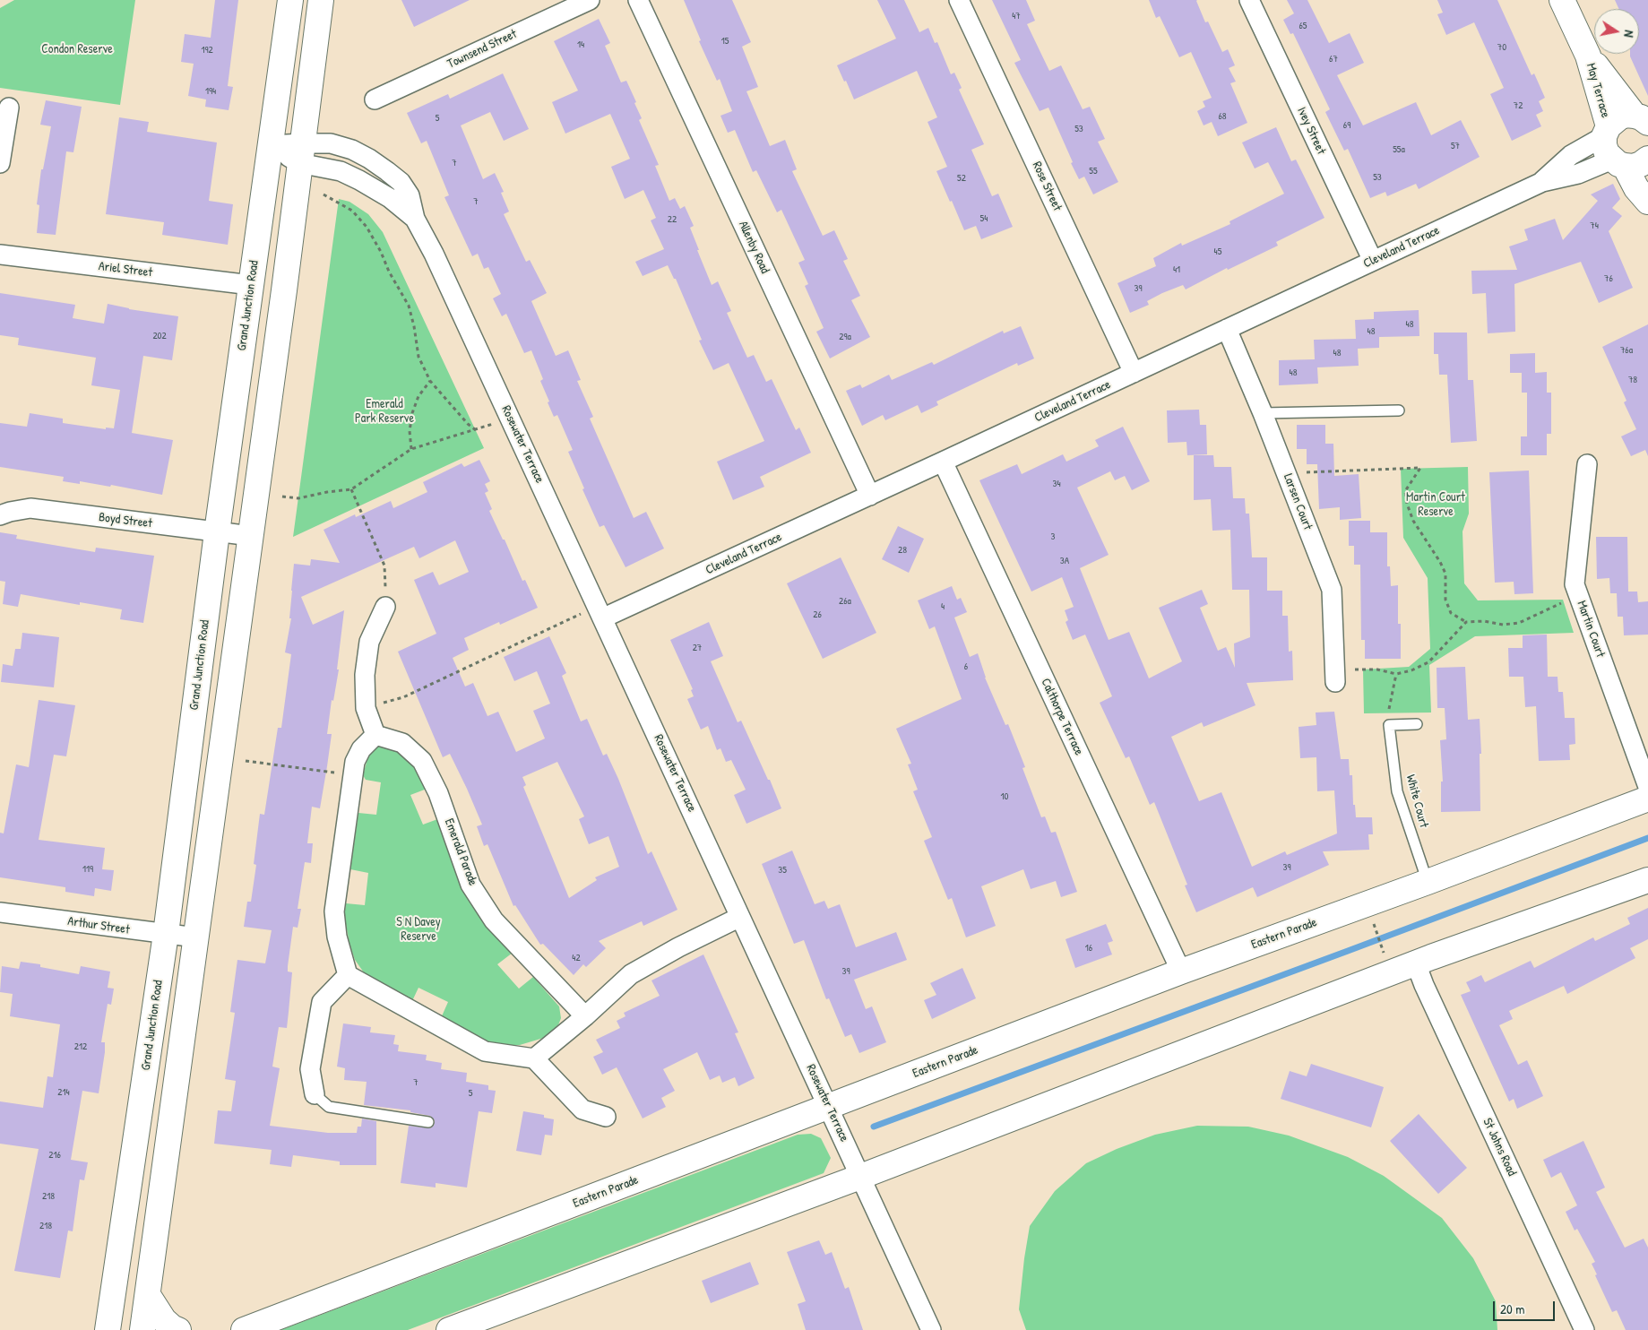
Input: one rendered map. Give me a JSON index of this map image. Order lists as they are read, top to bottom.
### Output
{
  "streets": {
    "main road": ["May Terrace", "Grand Junction Road", "Eastern Parade"],
    "street": [
      "Townsend Street",
      "Ivey Street",
      "Rose Street",
      "Allenby Road",
      "Cleveland Terrace",
      "Ariel Street",
      "Rosewater Terrace",
      "Larsen Court",
      "Boyd Street",
      "Martin Court",
      "Calthorpe Terrace",
      "Emerald Parade",
      "Arthur Street",
      "St Johns Road"
    ],
    "lane": ["White Court"]
  },
  "crossings": [
    ["May Terrace", "Cleveland Terrace"],
    ["Ivey Street", "Cleveland Terrace"],
    ["Rose Street", "Cleveland Terrace"],
    ["Allenby Road", "Cleveland Terrace"],
    ["Cleveland Terrace", "Rosewater Terrace"],
    ["Cleveland Terrace", "Larsen Court"],
    ["Cleveland Terrace", "Calthorpe Terrace"],
    ["Ariel Street", "Grand Junction Road"],
    ["Grand Junction Road", "Rosewater Terrace"],
    ["Grand Junction Road", "Boyd Street"],
    ["Grand Junction Road", "Arthur Street"],
    ["Rosewater Terrace", "Eastern Parade"],
    ["Calthorpe Terrace", "Eastern Parade"],
    ["White Court", "Eastern Parade"]
  ],
  "parks": [
    "Condon Reserve",
    "Emerald Park Reserve",
    "Martin Court Reserve",
    "S N Davey Reserve"
  ],
  "house_numbers": [
    "47",
    "65",
    "15",
    "14",
    "70",
    "192",
    "67",
    "194",
    "72",
    "68",
    "5",
    "69",
    "53",
    "57",
    "55a",
    "7",
    "55",
    "53",
    "52",
    "7",
    "54",
    "22",
    "74",
    "45",
    "41",
    "76",
    "39",
    "48",
    "48",
    "202",
    "29a",
    "76a",
    "48",
    "48",
    "78",
    "34",
    "3",
    "28",
    "3A",
    "26a",
    "4",
    "26",
    "27",
    "6",
    "10",
    "39",
    "119",
    "35",
    "16",
    "42",
    "39",
    "212",
    "7",
    "214",
    "5",
    "216",
    "218",
    "218"
  ],
  "scale_bar": "20 m",
  "north": "right"
}
